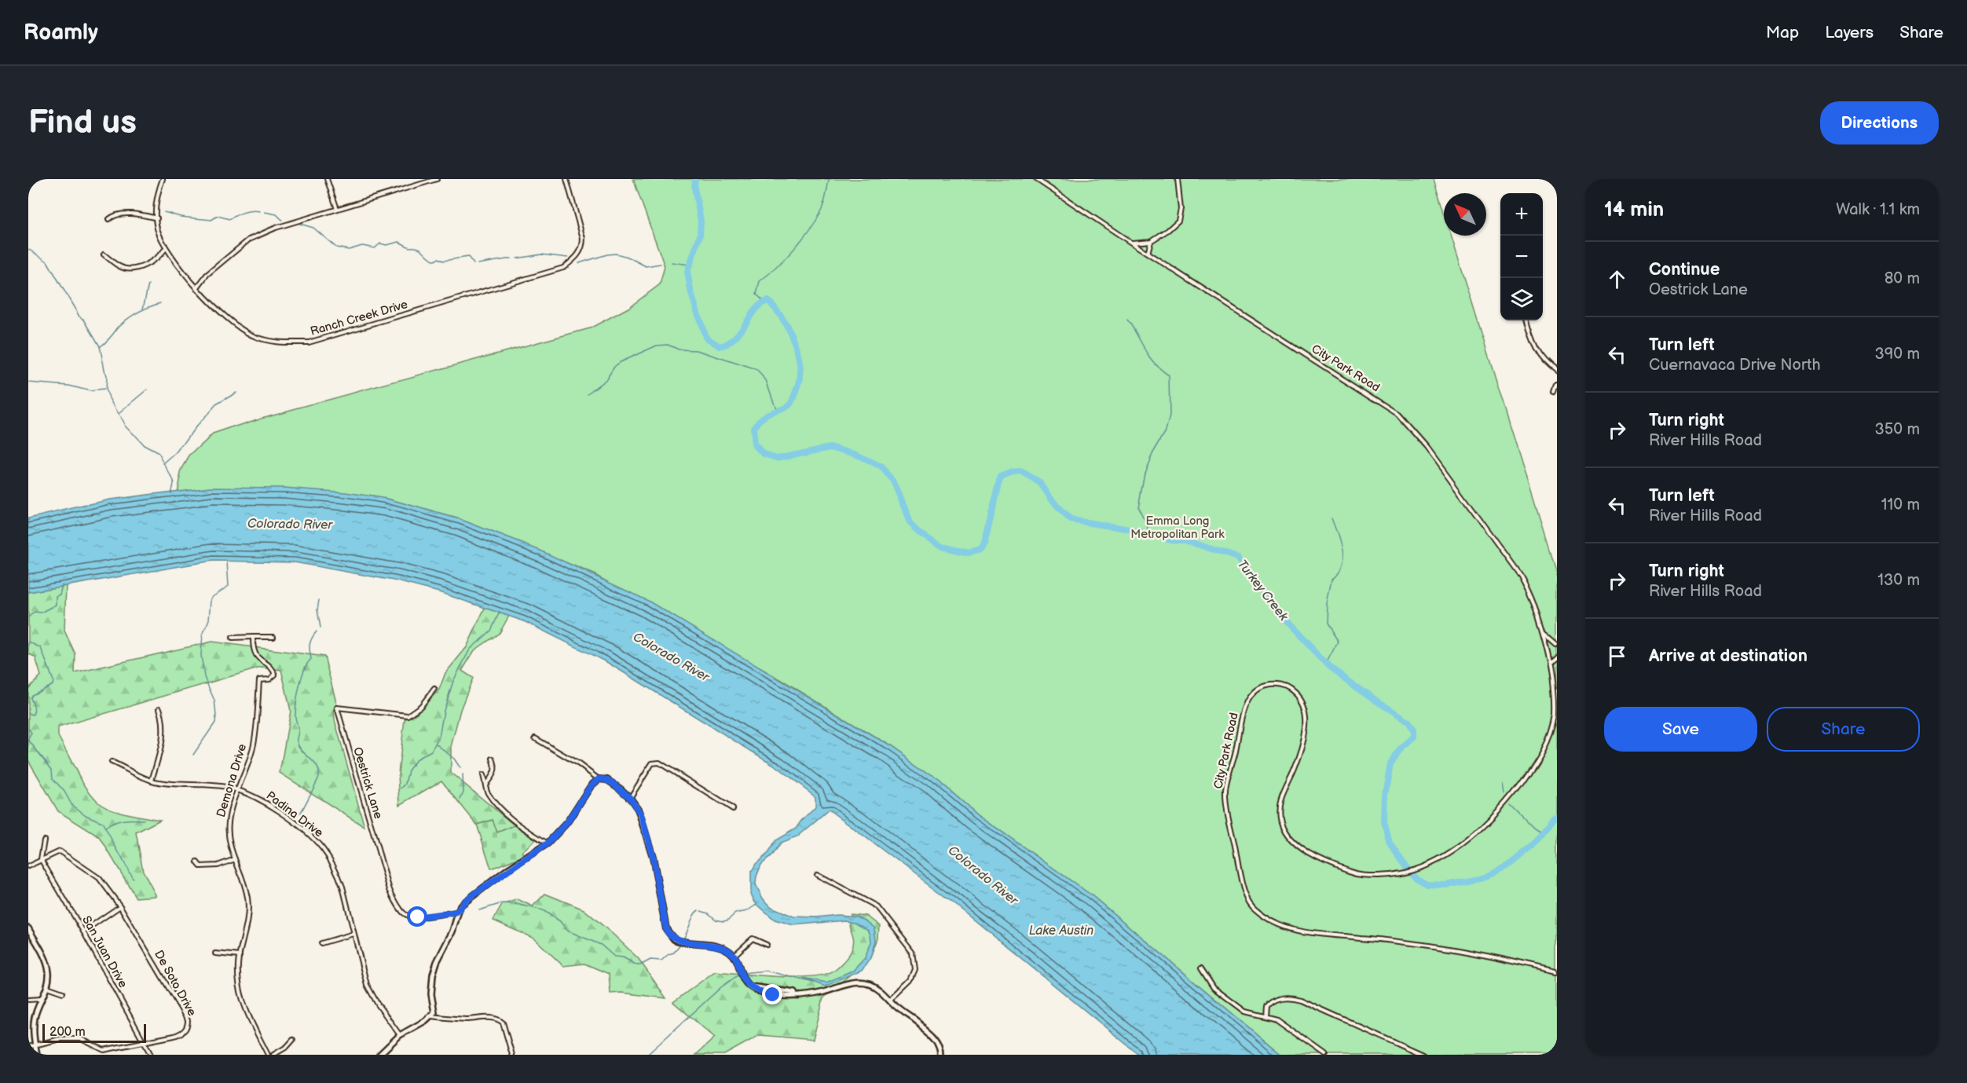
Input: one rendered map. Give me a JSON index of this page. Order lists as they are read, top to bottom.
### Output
{
  "streets": {
    "street": [
      "Ranch Creek Drive",
      "City Park Road",
      "Demona Drive",
      "Oestrick Lane",
      "Padina Drive",
      "San Juan Drive",
      "De Soto Drive"
    ]
  },
  "crossings": [
    ["Demona Drive", "Padina Drive"],
    ["San Juan Drive", "De Soto Drive"]
  ],
  "water": ["Colorado River", "Turkey Creek", "Lake Austin"],
  "parks": ["Emma Long Metropolitan Park"],
  "scale_bar": "200 m",
  "north": "top left",
  "page": {
    "header": "Roamly",
    "nav": ["Map", "Layers", "Share"],
    "buttons": [
      "Directions",
      ["Save", "Share"]
    ],
    "title": "Find us",
    "heading": ["14 min", "Walk · 1.1 km"],
    "map_buttons": ["+", "−"],
    "list": [
      ["Continue", "Oestrick Lane", "80 m"],
      ["Turn left", "Cuernavaca Drive North", "390 m"],
      ["Turn right", "River Hills Road", "350 m"],
      ["Turn left", "River Hills Road", "110 m"],
      ["Turn right", "River Hills Road", "130 m"],
      "Arrive at destination"
    ],
    "scale": "200 m"
  }
}
